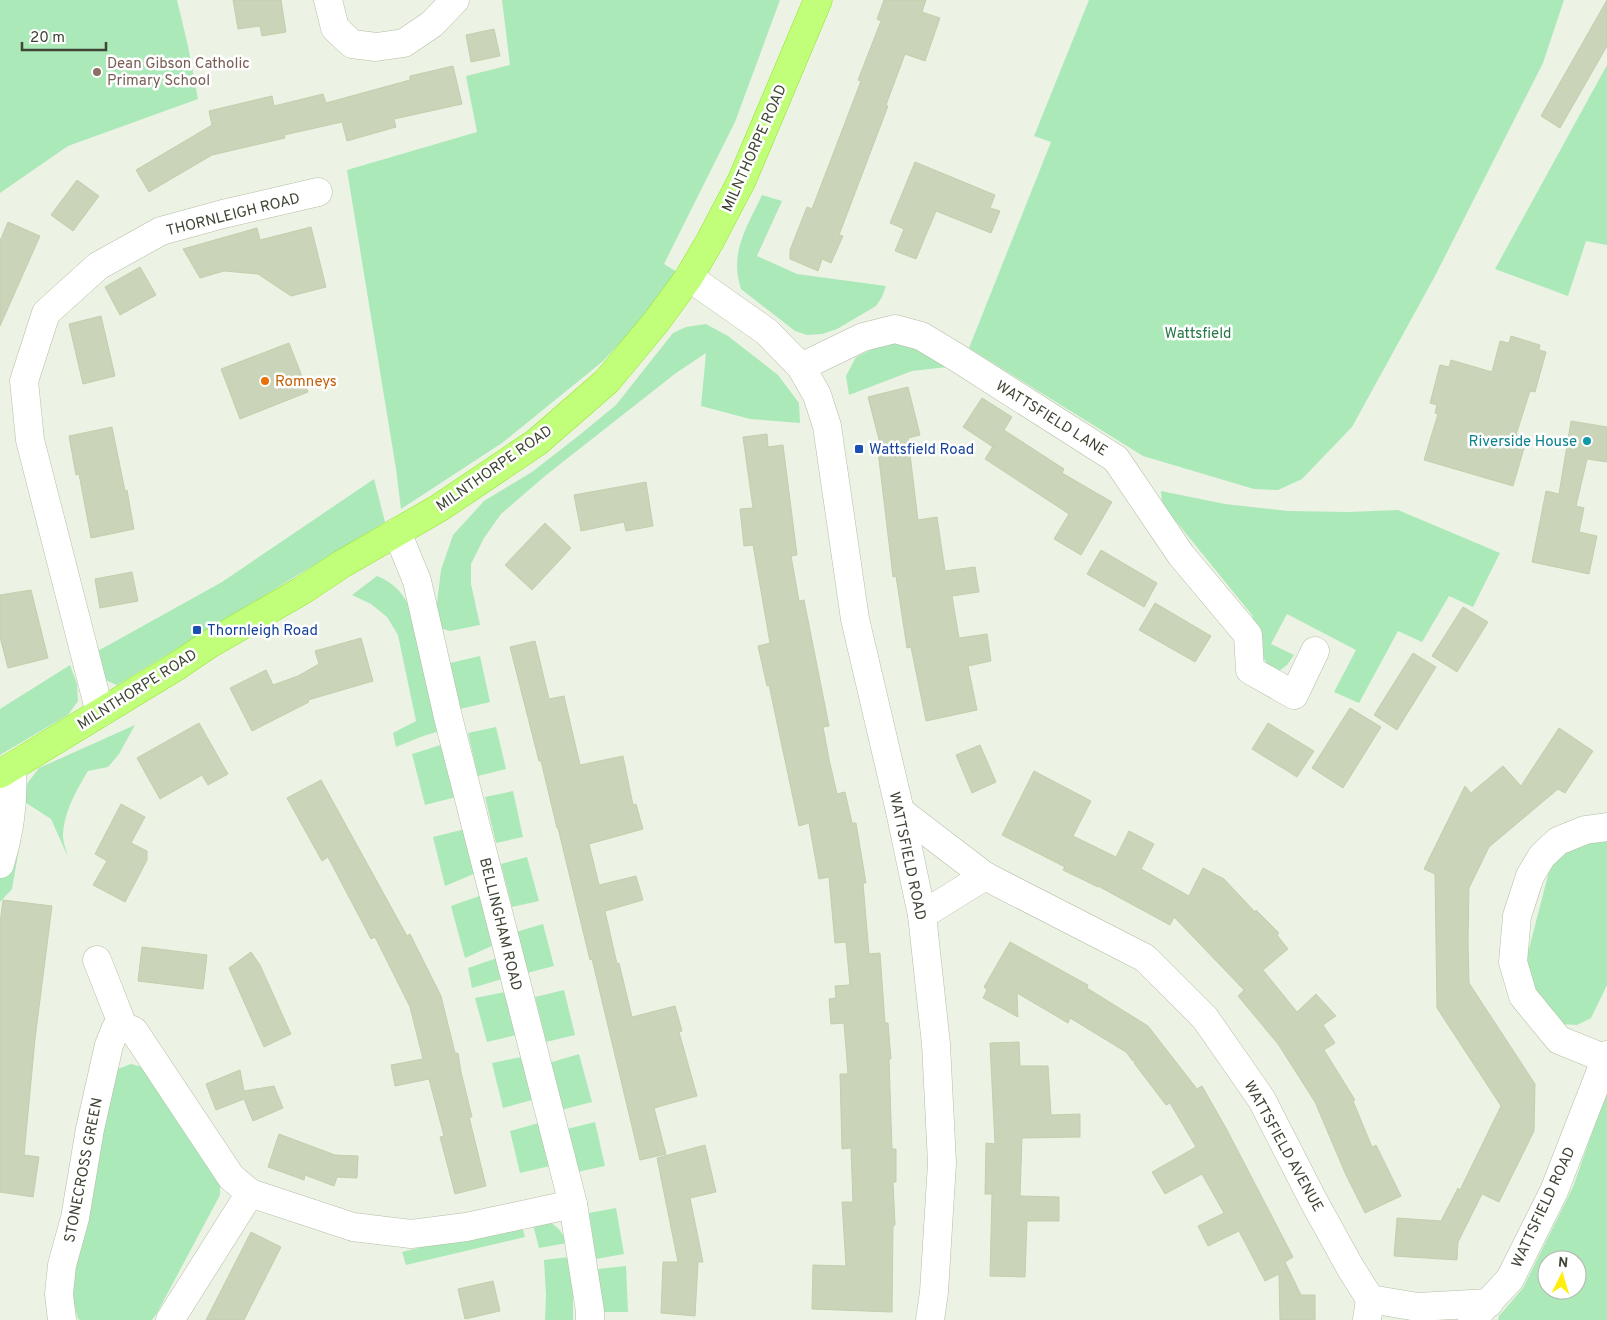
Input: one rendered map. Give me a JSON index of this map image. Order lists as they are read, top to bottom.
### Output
{
  "streets": {
    "highway": ["MILNTHORPE ROAD"],
    "street": [
      "THORNLEIGH ROAD",
      "WATTSFIELD LANE",
      "WATTSFIELD ROAD",
      "BELLINGHAM ROAD",
      "WATTSFIELD AVENUE",
      "STONECROSS GREEN"
    ]
  },
  "crossings": [
    ["MILNTHORPE ROAD", "THORNLEIGH ROAD"],
    ["MILNTHORPE ROAD", "WATTSFIELD ROAD"],
    ["MILNTHORPE ROAD", "BELLINGHAM ROAD"],
    ["WATTSFIELD LANE", "WATTSFIELD ROAD"],
    ["WATTSFIELD ROAD", "WATTSFIELD AVENUE"]
  ],
  "parks": ["Wattsfield"],
  "places": {
    "other": ["Dean Gibson Catholic Primary School", "Romneys", "Riverside House"],
    "transit": ["Wattsfield Road", "Thornleigh Road"]
  },
  "scale_bar": "20 m",
  "north": "top"
}
